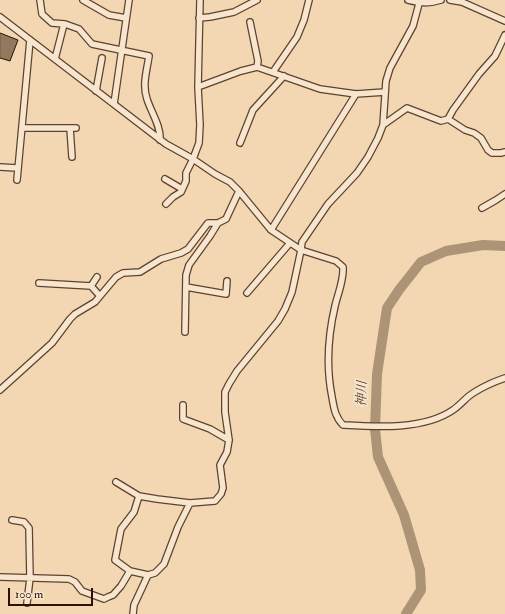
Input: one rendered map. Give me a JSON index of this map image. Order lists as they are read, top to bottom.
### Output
{
  "water": ["神川"],
  "scale_bar": "100 m"
}
